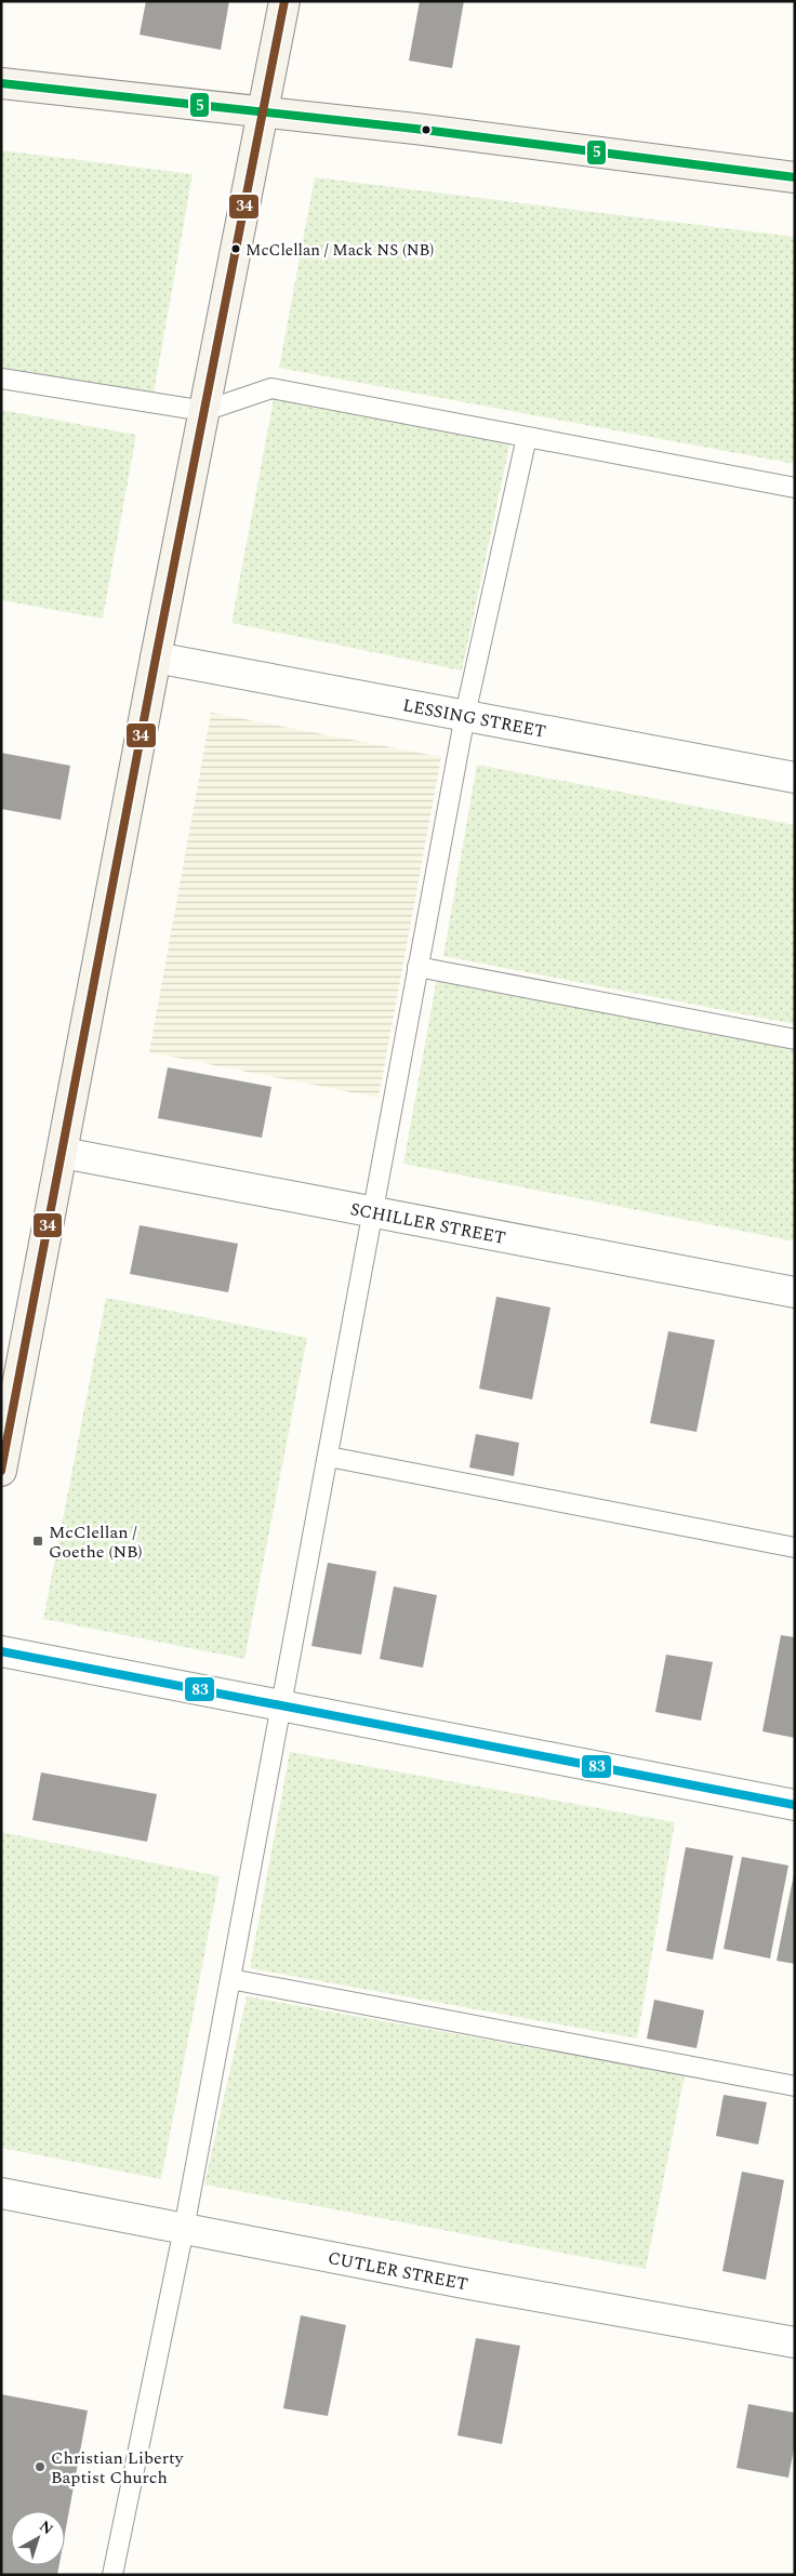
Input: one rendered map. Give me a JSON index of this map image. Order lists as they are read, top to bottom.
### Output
{
  "streets": {
    "street": ["LESSING STREET", "SCHILLER STREET", "CUTLER STREET"]
  },
  "places": {
    "other": ["McClellan / Mack NS (NB)", "Christian Liberty Baptist Church"],
    "transit": ["McClellan / Goethe (NB)"]
  },
  "lines": ["transit line 34", "transit line 5", "transit line 83"],
  "north": "top right"
}
